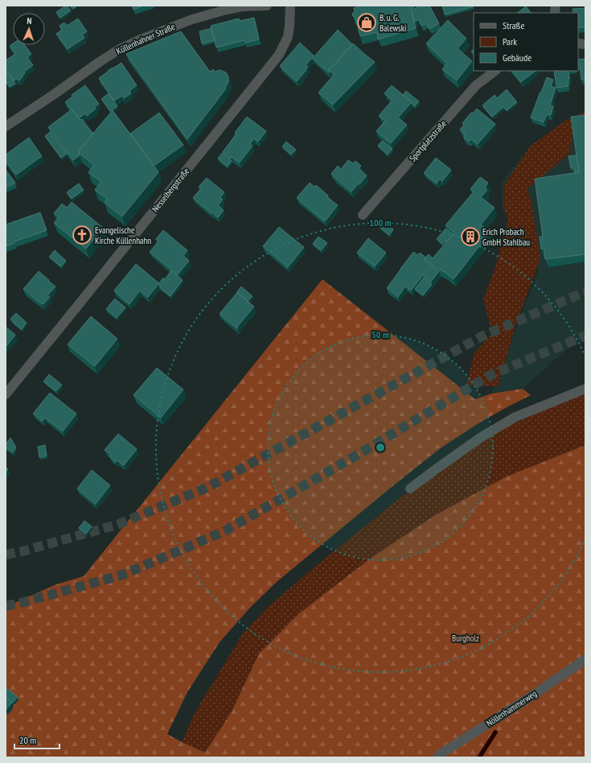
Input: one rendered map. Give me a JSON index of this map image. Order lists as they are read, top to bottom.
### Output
{
  "streets": {
    "street": [
      "Küllenhahner Straße",
      "Sportplatzstraße",
      "Nesselbergstraße",
      "Nöllenhammerweg"
    ]
  },
  "parks": ["Burgholz"],
  "places": {
    "shop": ["B. u. G. Balewski"],
    "church": ["Evangelische Kirche Küllenhahn"],
    "building": ["Erich Probach GmbH Stahlbau"]
  },
  "legend": ["Straße", "Park", "Gebäude"],
  "scale_bar": "20 m",
  "north": "top",
  "rings": ["100 m", "50 m"]
}
